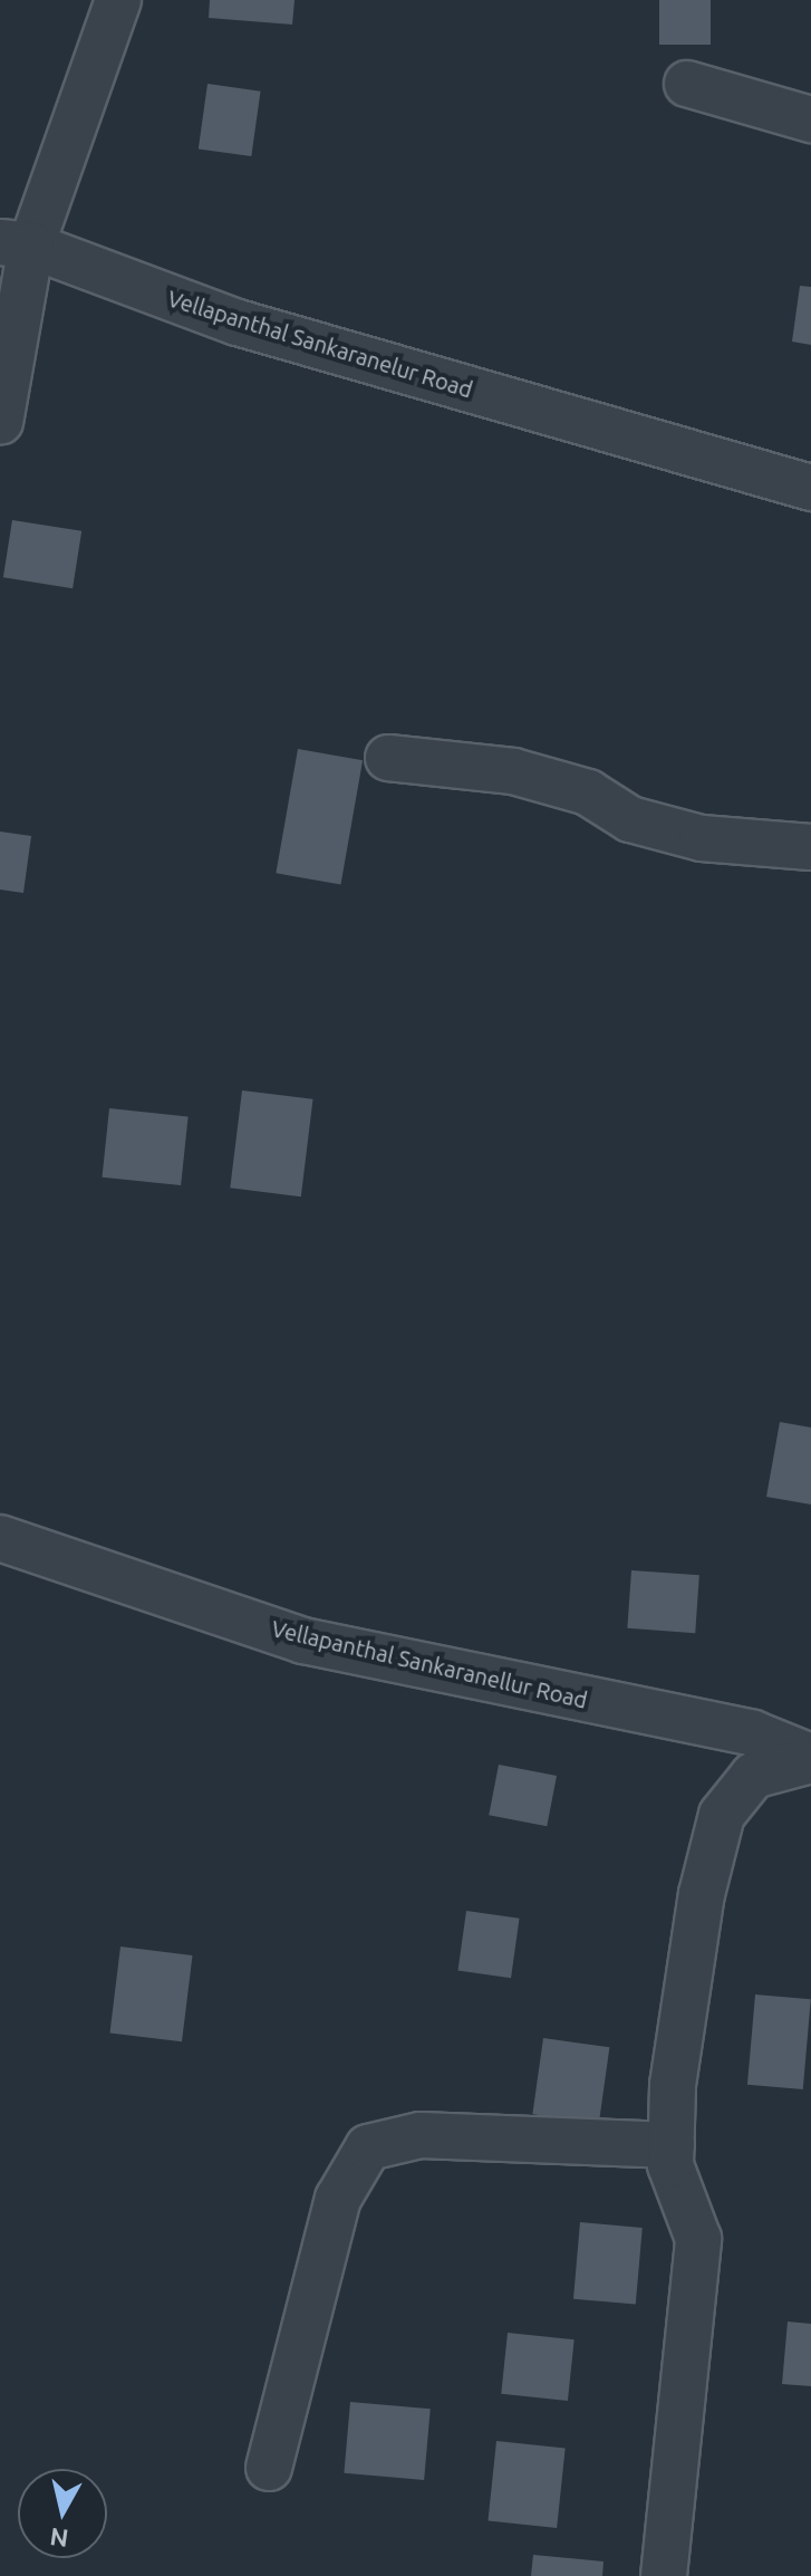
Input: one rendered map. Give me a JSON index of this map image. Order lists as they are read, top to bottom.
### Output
{
  "streets": {
    "street": ["Vellapanthal Sankaranelur Road", "Vellapanthal Sankaranellur Road"]
  },
  "north": "bottom"
}
